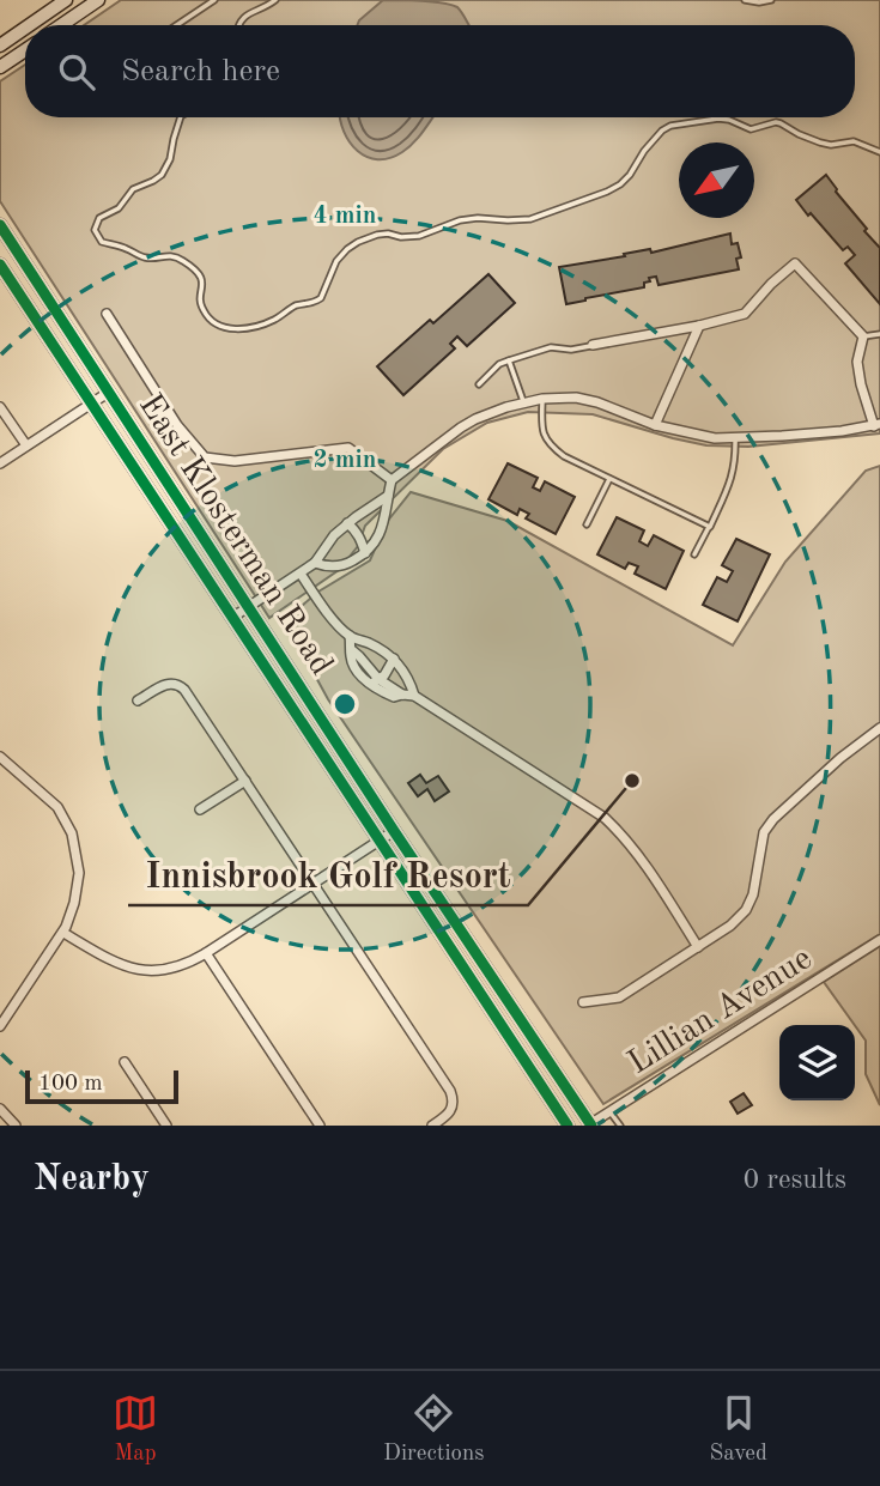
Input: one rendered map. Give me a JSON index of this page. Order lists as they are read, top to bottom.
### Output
{
  "streets": {
    "main road": ["East Klosterman Road"],
    "street": ["Lillian Avenue"]
  },
  "crossings": [
    ["East Klosterman Road", "Lillian Avenue"]
  ],
  "places": ["Innisbrook Golf Resort"],
  "scale_bar": "100 m",
  "north": "bottom left",
  "page": {
    "search": "Search here",
    "scale": "100 m",
    "heading": ["Nearby", "0 results"],
    "nav": ["Map", "Directions", "Saved"]
  },
  "rings": ["4 min", "2 min"]
}
